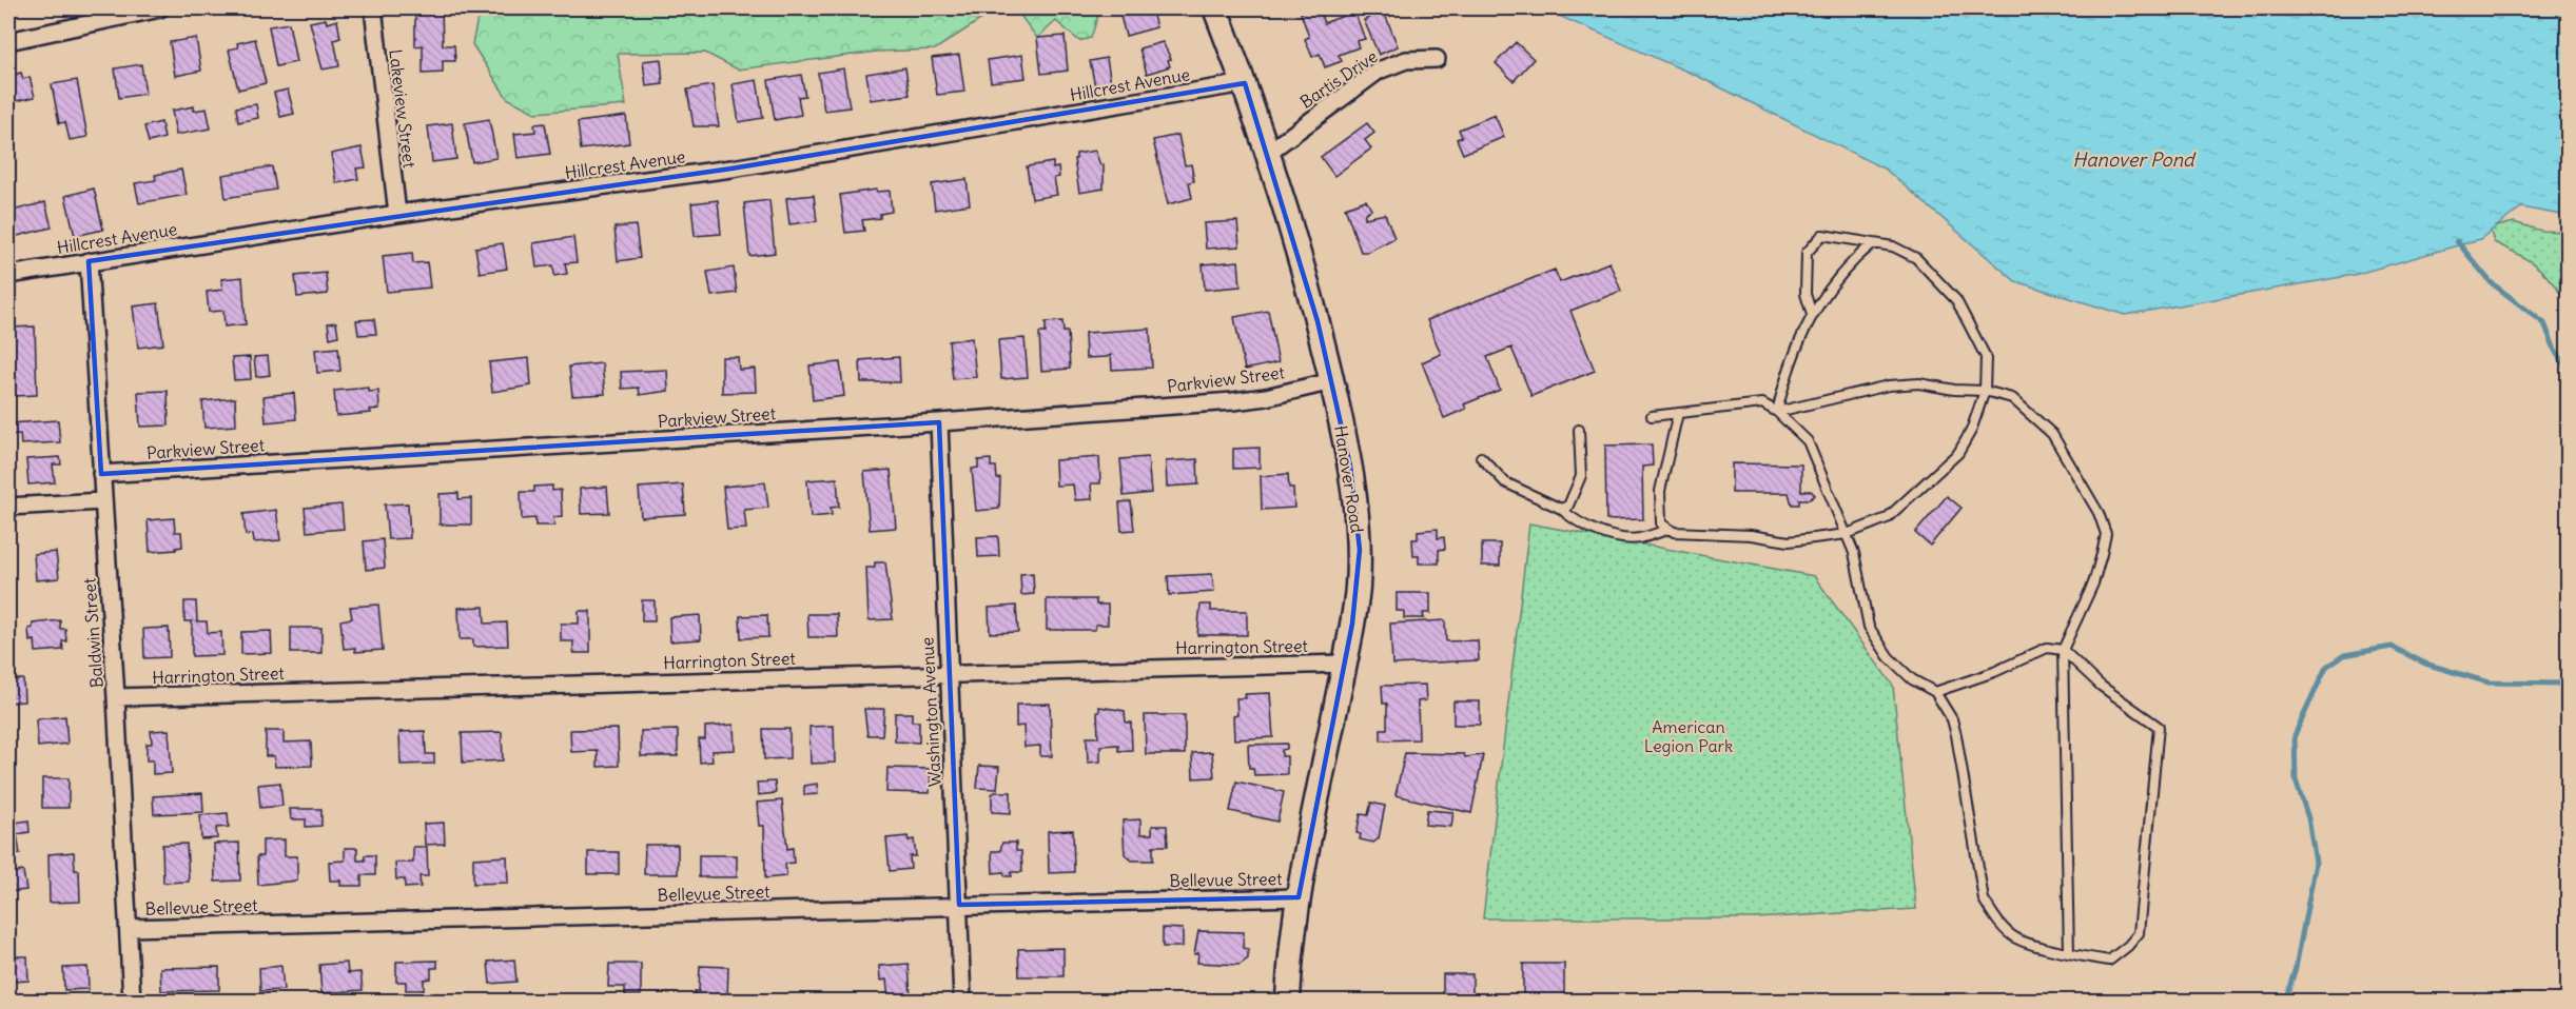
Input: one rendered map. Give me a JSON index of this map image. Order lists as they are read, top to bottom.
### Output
{
  "streets": {
    "main road": ["Hanover Road"],
    "street": [
      "Bartis Drive",
      "Hillcrest Avenue",
      "Lakeview Street",
      "Parkview Street",
      "Baldwin Street",
      "Harrington Street",
      "Washington Avenue",
      "Bellevue Street"
    ]
  },
  "crossings": [
    ["Bartis Drive", "Hanover Road"],
    ["Hillcrest Avenue", "Lakeview Street"],
    ["Hillcrest Avenue", "Hanover Road"],
    ["Hillcrest Avenue", "Baldwin Street"],
    ["Parkview Street", "Hanover Road"],
    ["Parkview Street", "Baldwin Street"],
    ["Parkview Street", "Washington Avenue"],
    ["Hanover Road", "Harrington Street"],
    ["Hanover Road", "Bellevue Street"],
    ["Baldwin Street", "Harrington Street"],
    ["Baldwin Street", "Bellevue Street"],
    ["Harrington Street", "Washington Avenue"],
    ["Washington Avenue", "Bellevue Street"]
  ],
  "water": ["Hanover Pond"],
  "parks": ["American Legion Park"]
}
